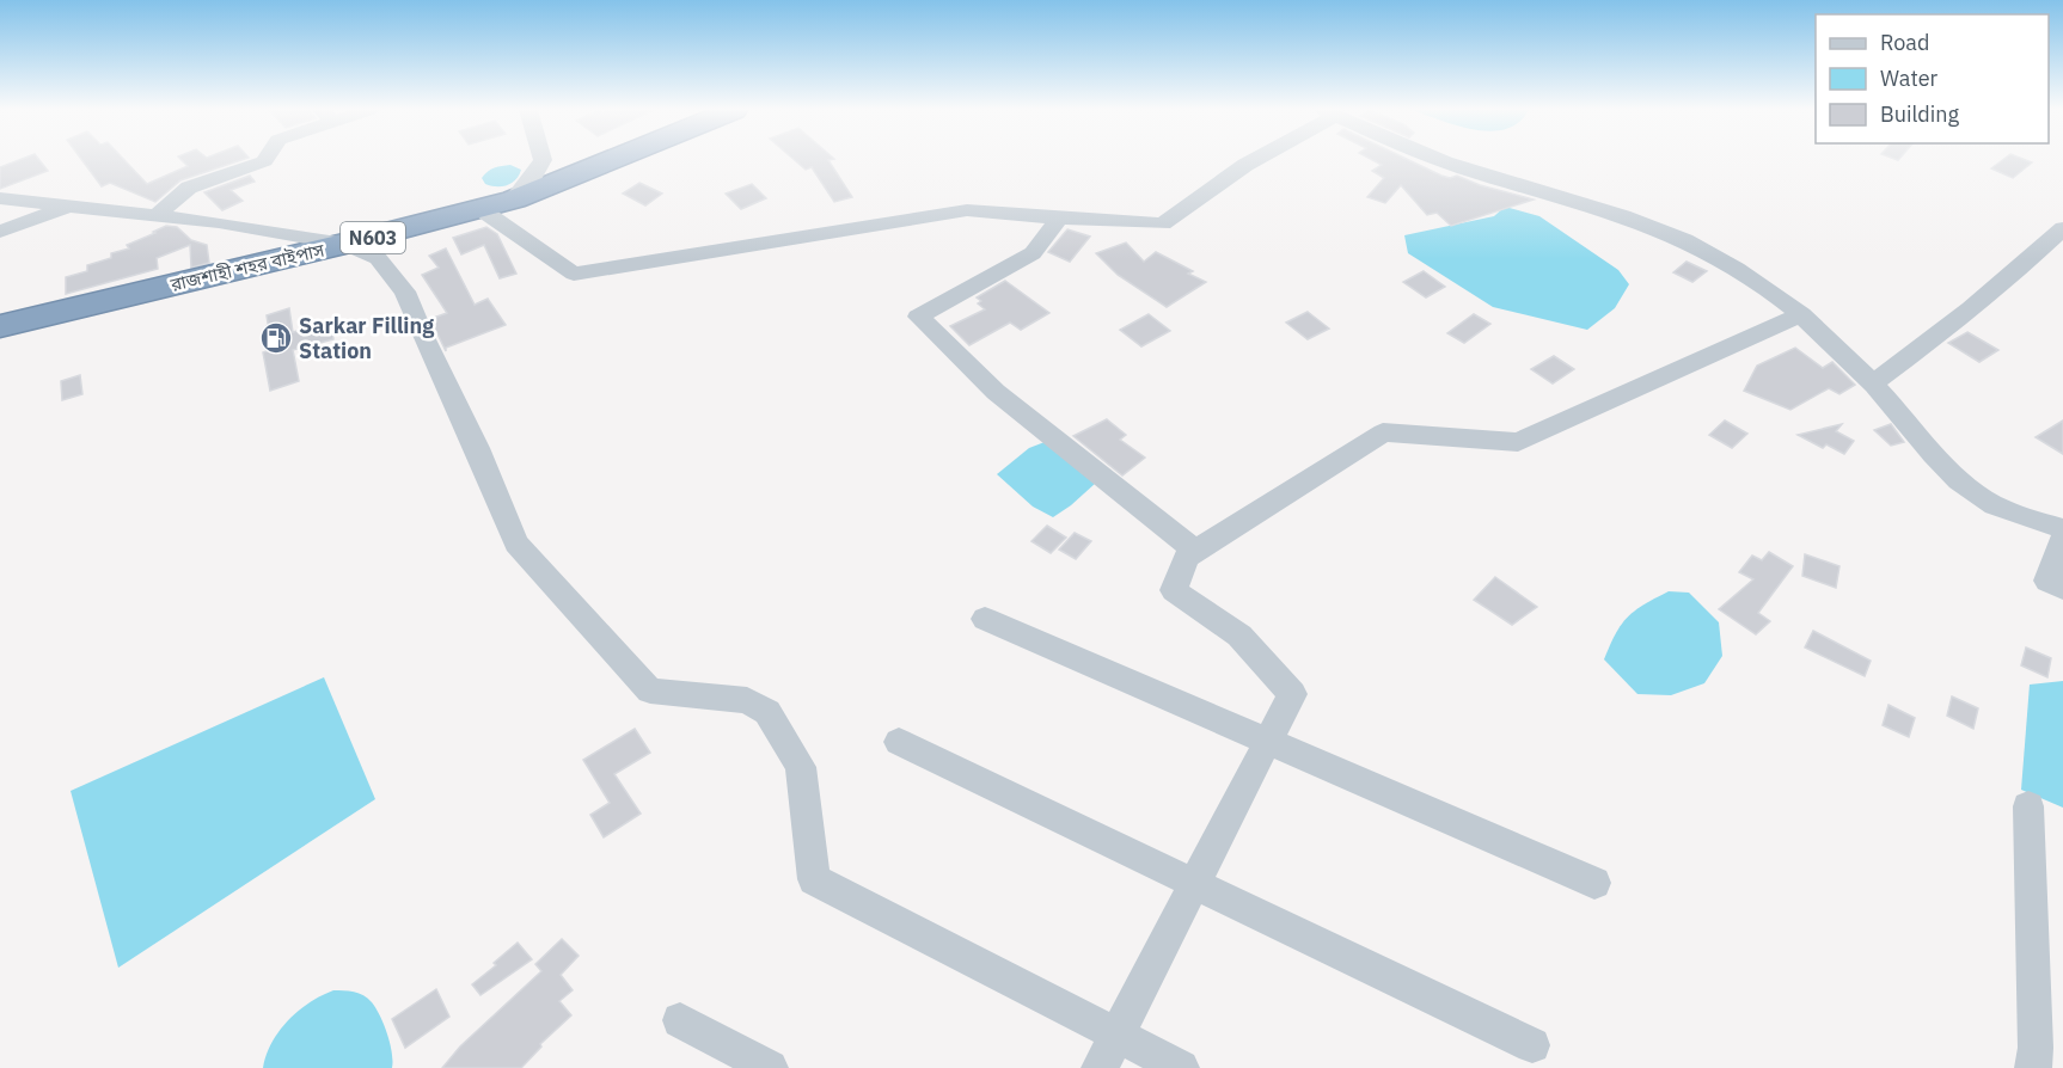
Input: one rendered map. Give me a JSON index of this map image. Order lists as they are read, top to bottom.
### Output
{
  "streets": {
    "highway": ["N603", "রাজশাহী শহর বাইপাস"]
  },
  "places": {
    "fuel station": ["Sarkar Filling Station"]
  },
  "legend": ["Road", "Water", "Building"]
}
